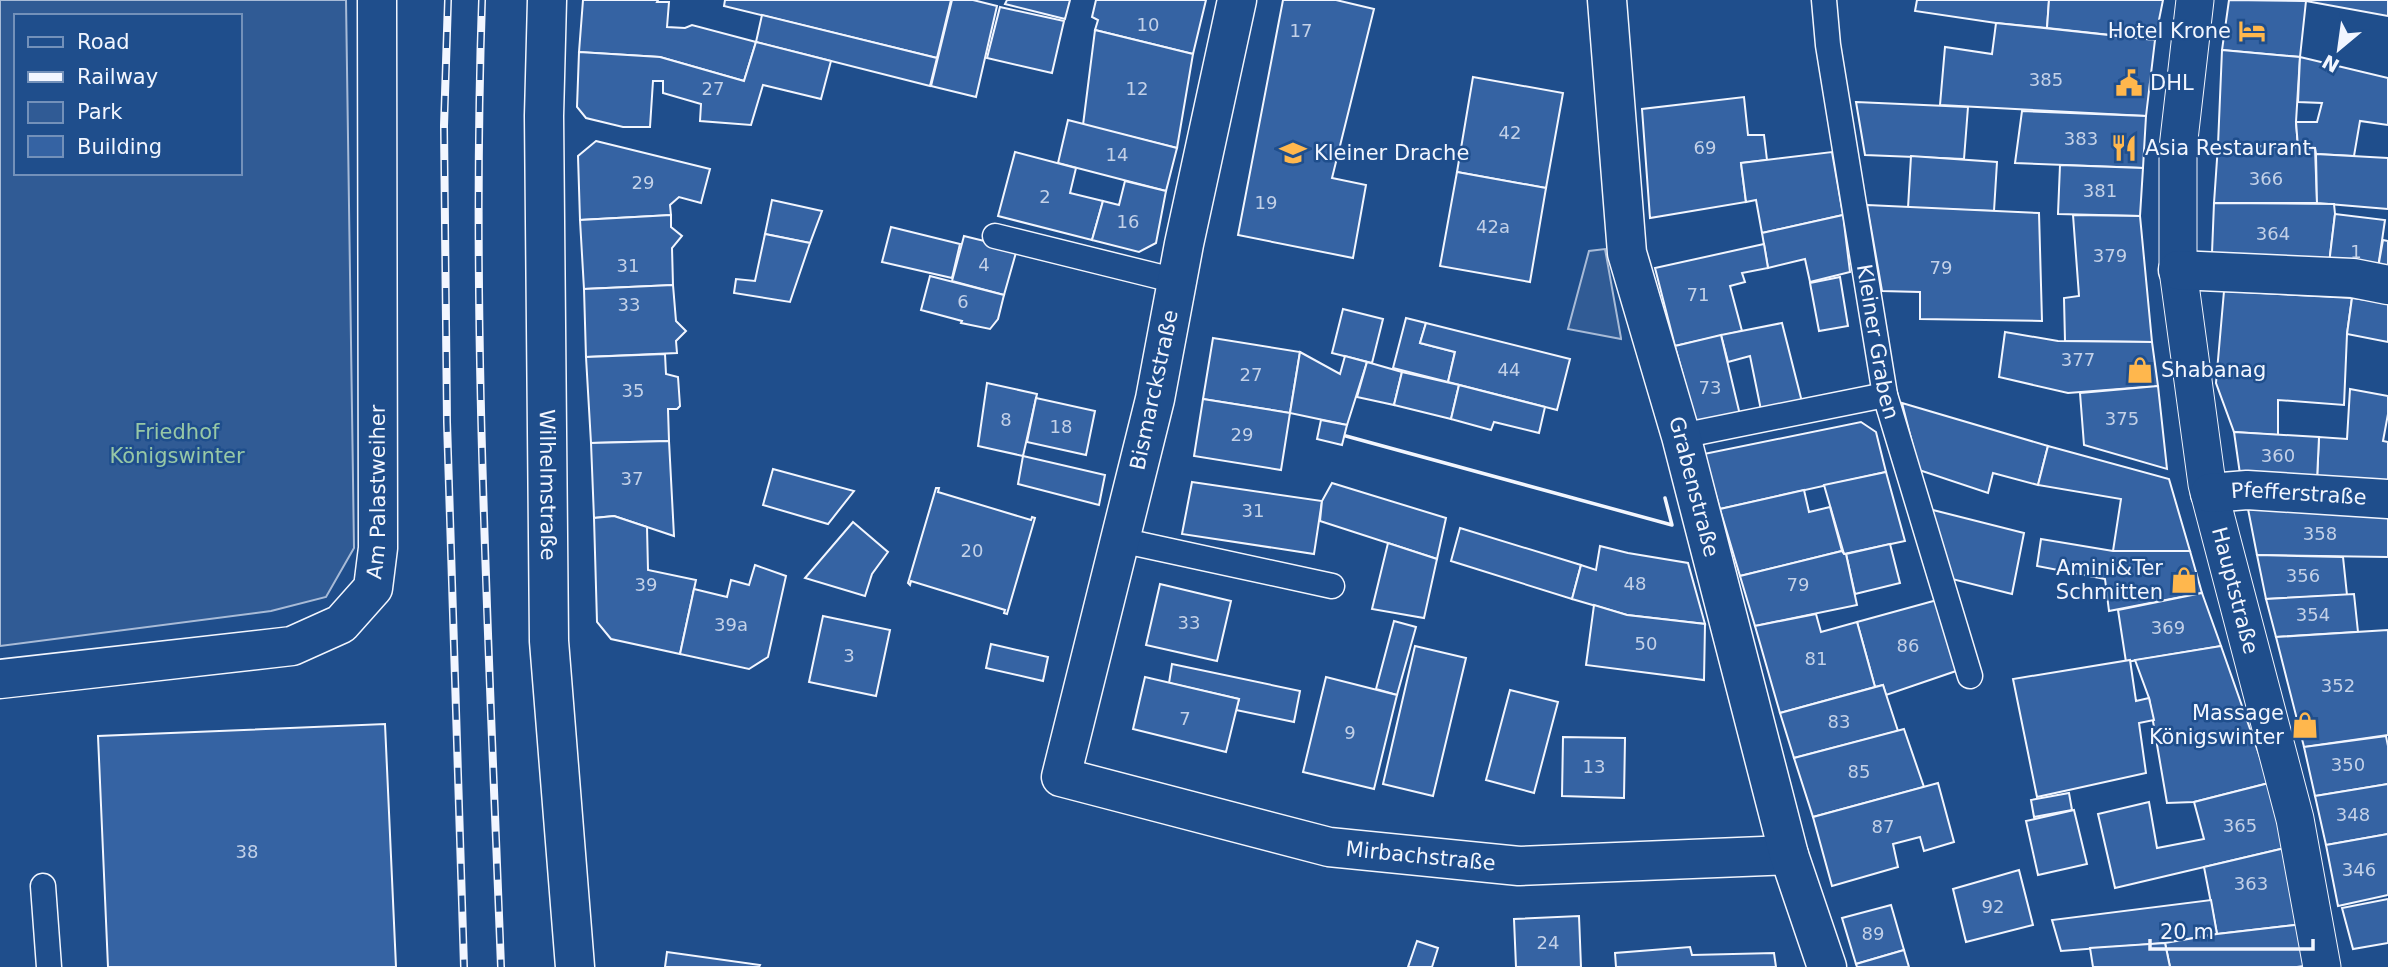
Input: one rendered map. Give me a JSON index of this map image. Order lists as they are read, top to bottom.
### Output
{
  "streets": {
    "street": [
      "Bismarckstraße",
      "Wilhelmstraße",
      "Grabenstraße",
      "Am Palastweiher",
      "Pfefferstraße",
      "Hauptstraße",
      "Mirbachstraße"
    ],
    "lane": ["Kleiner Graben"]
  },
  "crossings": [
    ["Bismarckstraße", "Mirbachstraße"],
    ["Grabenstraße", "Mirbachstraße"],
    ["Pfefferstraße", "Hauptstraße"]
  ],
  "parks": ["Friedhof Königswinter"],
  "places": {
    "hotel": ["Hotel Krone"],
    "public building": ["DHL"],
    "restaurant": ["Asia Restaurant"],
    "school or university": ["Kleiner Drache"],
    "shop": ["Shabanag", "Amini&Ter Schmitten", "Massage Königswinter"]
  },
  "house_numbers": [
    "10",
    "17",
    "385",
    "27",
    "12",
    "42",
    "383",
    "69",
    "14",
    "366",
    "29",
    "381",
    "2",
    "19",
    "16",
    "42a",
    "364",
    "1",
    "379",
    "4",
    "31",
    "79",
    "71",
    "6",
    "33",
    "377",
    "44",
    "27",
    "73",
    "35",
    "375",
    "8",
    "18",
    "29",
    "360",
    "37",
    "31",
    "358",
    "20",
    "356",
    "48",
    "39",
    "79",
    "354",
    "33",
    "39a",
    "369",
    "50",
    "86",
    "3",
    "81",
    "352",
    "7",
    "83",
    "9",
    "350",
    "13",
    "85",
    "348",
    "365",
    "87",
    "38",
    "346",
    "363",
    "92",
    "89",
    "24"
  ],
  "legend": [
    "Road",
    "Railway",
    "Park",
    "Building"
  ],
  "scale_bar": "20 m",
  "north": "bottom left"
}
